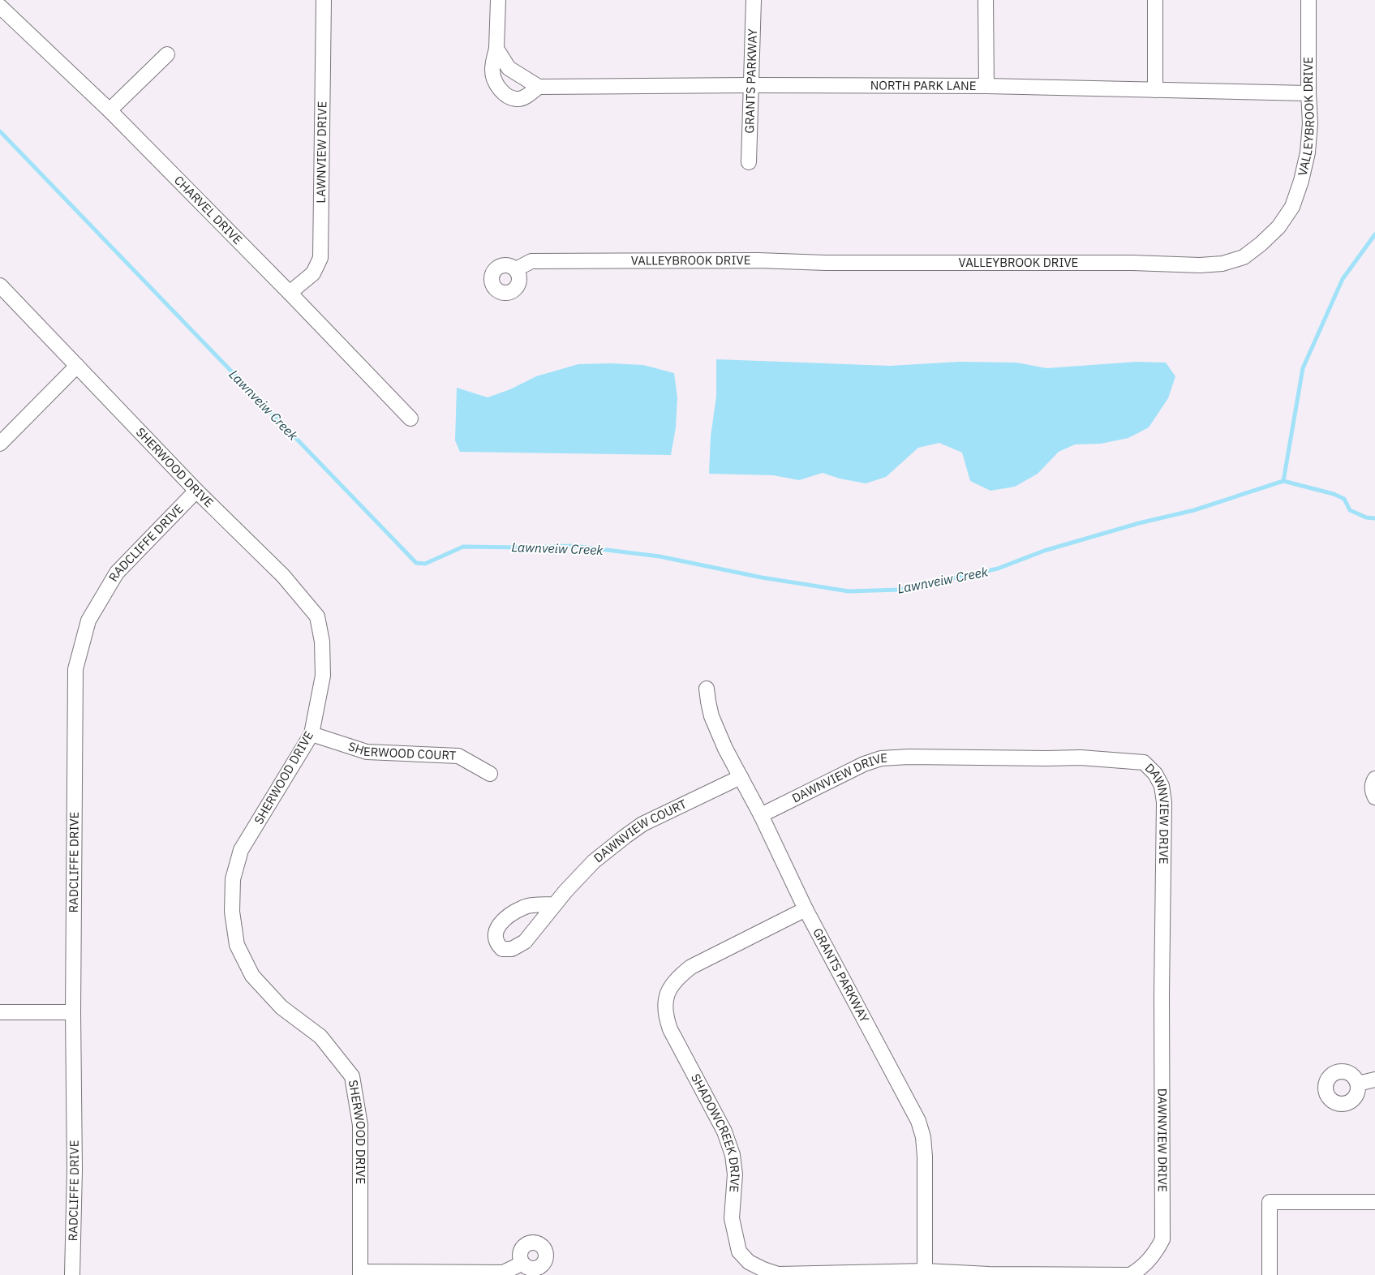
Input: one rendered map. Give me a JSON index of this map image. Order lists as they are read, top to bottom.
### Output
{
  "streets": {
    "street": [
      "GRANTS PARKWAY",
      "NORTH PARK LANE",
      "VALLEYBROOK DRIVE",
      "LAWNVIEW DRIVE",
      "CHARVEL DRIVE",
      "SHERWOOD DRIVE",
      "RADCLIFFE DRIVE",
      "SHERWOOD COURT",
      "DAWNVIEW DRIVE",
      "DAWNVIEW COURT",
      "SHADOWCREEK DRIVE"
    ]
  },
  "crossings": [
    ["GRANTS PARKWAY", "NORTH PARK LANE"],
    ["GRANTS PARKWAY", "DAWNVIEW DRIVE"],
    ["GRANTS PARKWAY", "DAWNVIEW COURT"],
    ["GRANTS PARKWAY", "SHADOWCREEK DRIVE"],
    ["NORTH PARK LANE", "VALLEYBROOK DRIVE"],
    ["LAWNVIEW DRIVE", "CHARVEL DRIVE"],
    ["SHERWOOD DRIVE", "RADCLIFFE DRIVE"],
    ["SHERWOOD DRIVE", "SHERWOOD COURT"],
    ["DAWNVIEW DRIVE", "SHADOWCREEK DRIVE"]
  ],
  "water": ["Lawnveiw Creek"]
}
